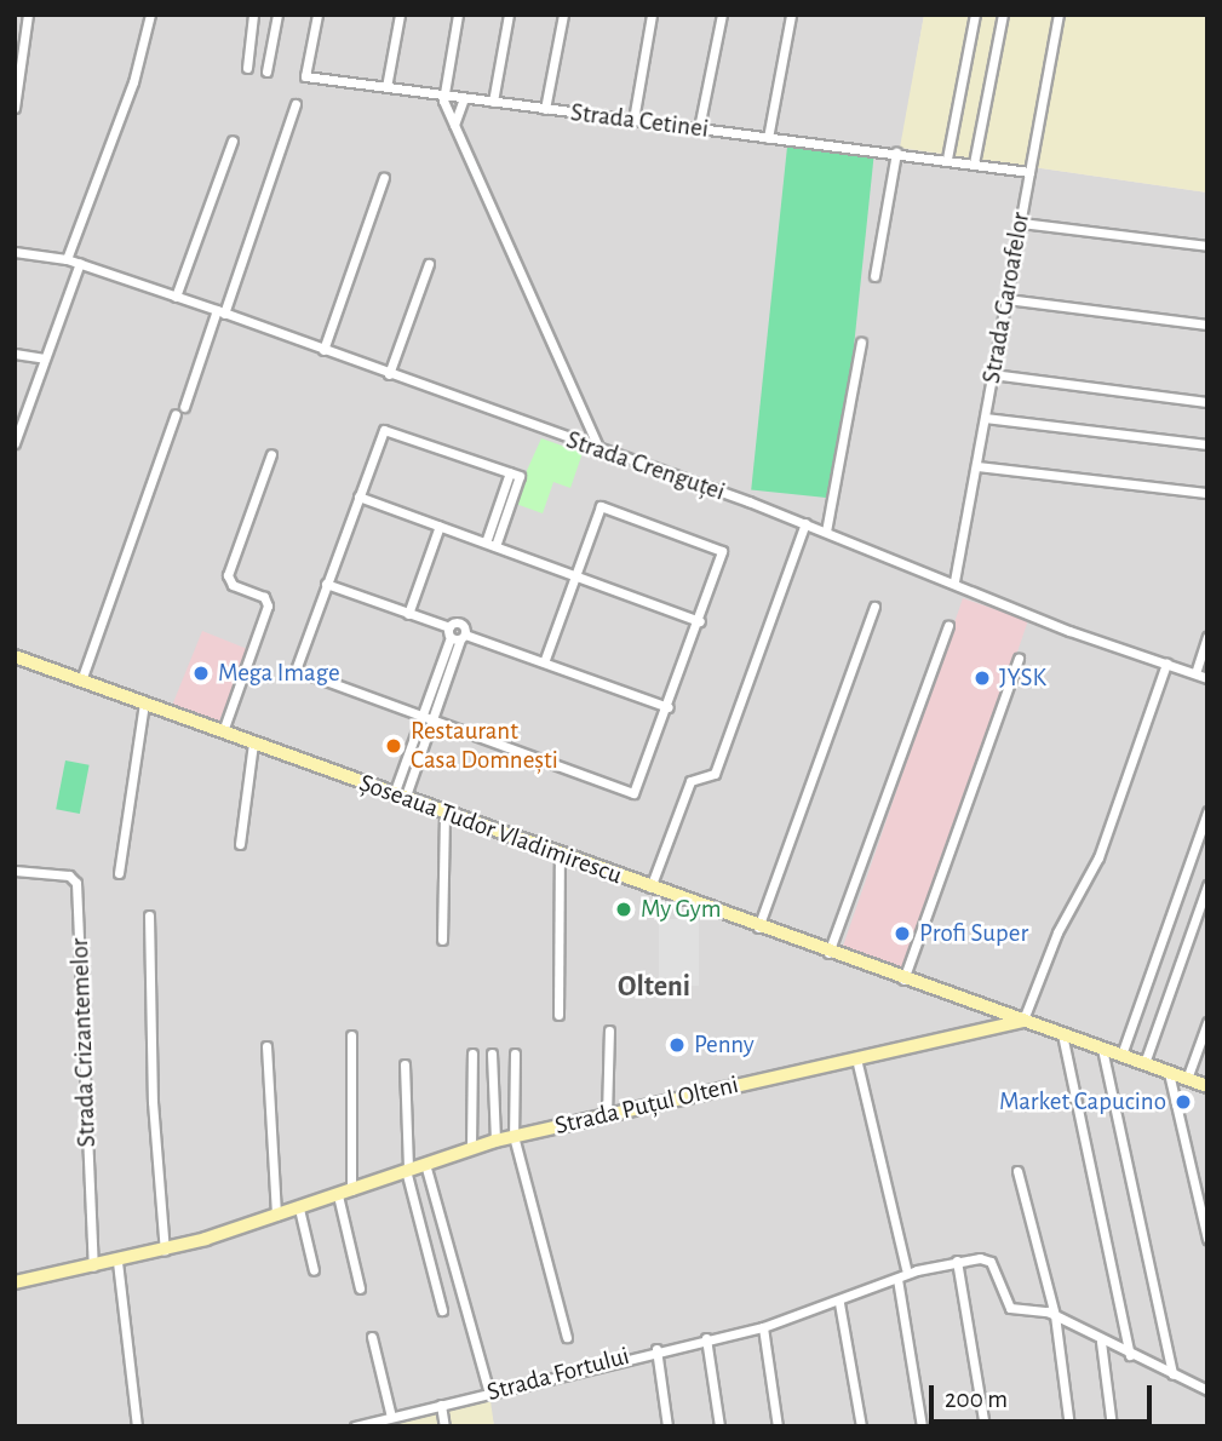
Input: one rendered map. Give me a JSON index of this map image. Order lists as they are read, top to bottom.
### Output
{
  "streets": {
    "main road": ["Șoseaua Tudor Vladimirescu", "Strada Puțul Olteni"],
    "street": [
      "Strada Cetinei",
      "Strada Garoafelor",
      "Strada Crenguței",
      "Strada Crizantemelor",
      "Strada Fortului"
    ]
  },
  "crossings": [
    ["Strada Cetinei", "Strada Garoafelor"],
    ["Strada Garoafelor", "Strada Crenguței"],
    ["Șoseaua Tudor Vladimirescu", "Strada Puțul Olteni"],
    ["Strada Crizantemelor", "Strada Puțul Olteni"]
  ],
  "districts": ["Olteni"],
  "places": [
    "Mega Image",
    "JYSK",
    "Restaurant Casa Domnești",
    "My Gym",
    "Profi Super",
    "Penny",
    "Market Capucino"
  ],
  "scale_bar": "200 m"
}
